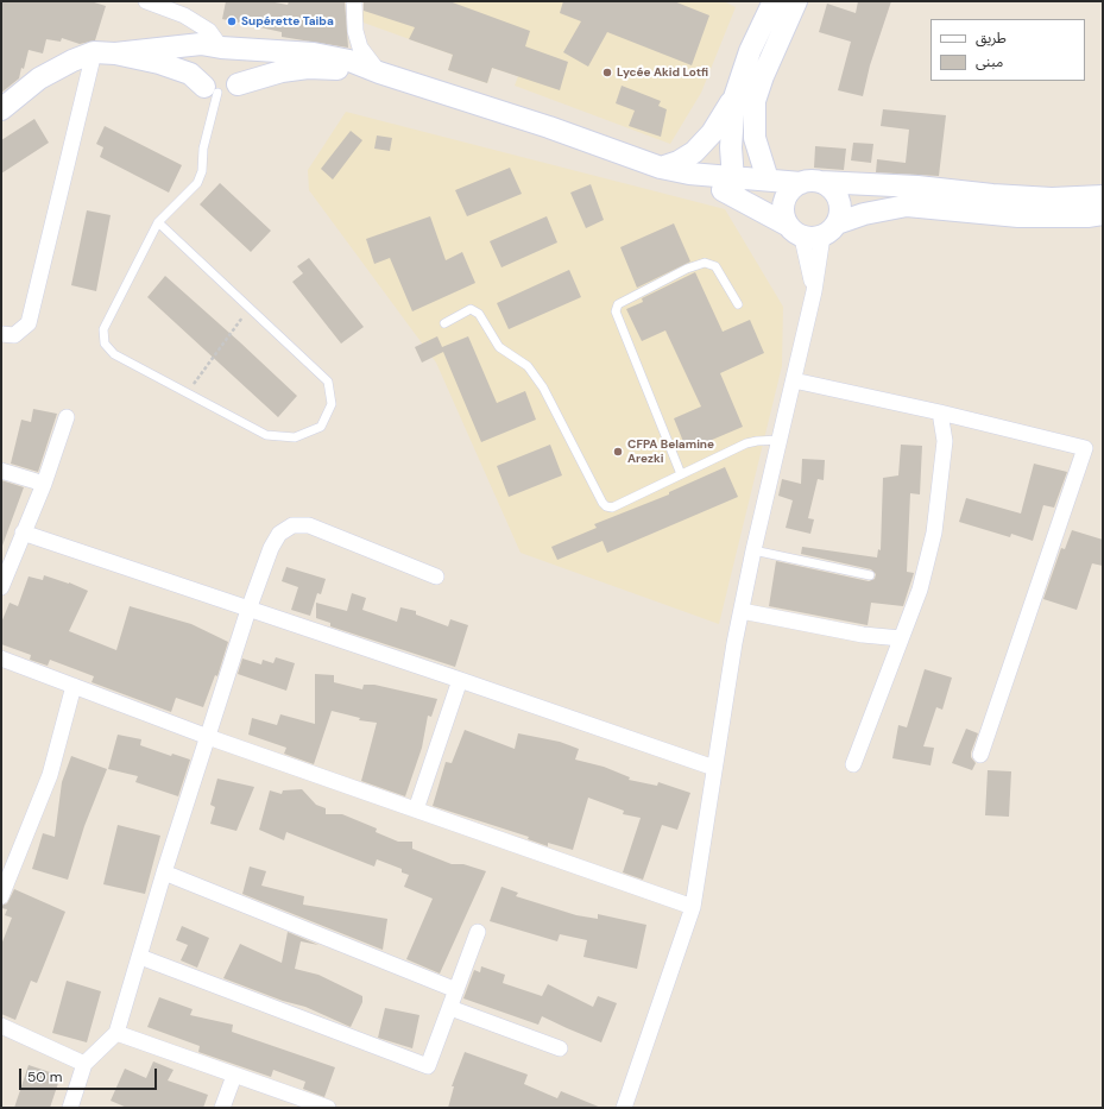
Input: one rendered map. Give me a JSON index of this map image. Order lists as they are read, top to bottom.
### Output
{
  "places": ["Supérette Taiba", "Lycée Akid Lotfi", "CFPA Belamine Arezki"],
  "legend": ["طريق", "مبنى"],
  "scale_bar": "50 m"
}
